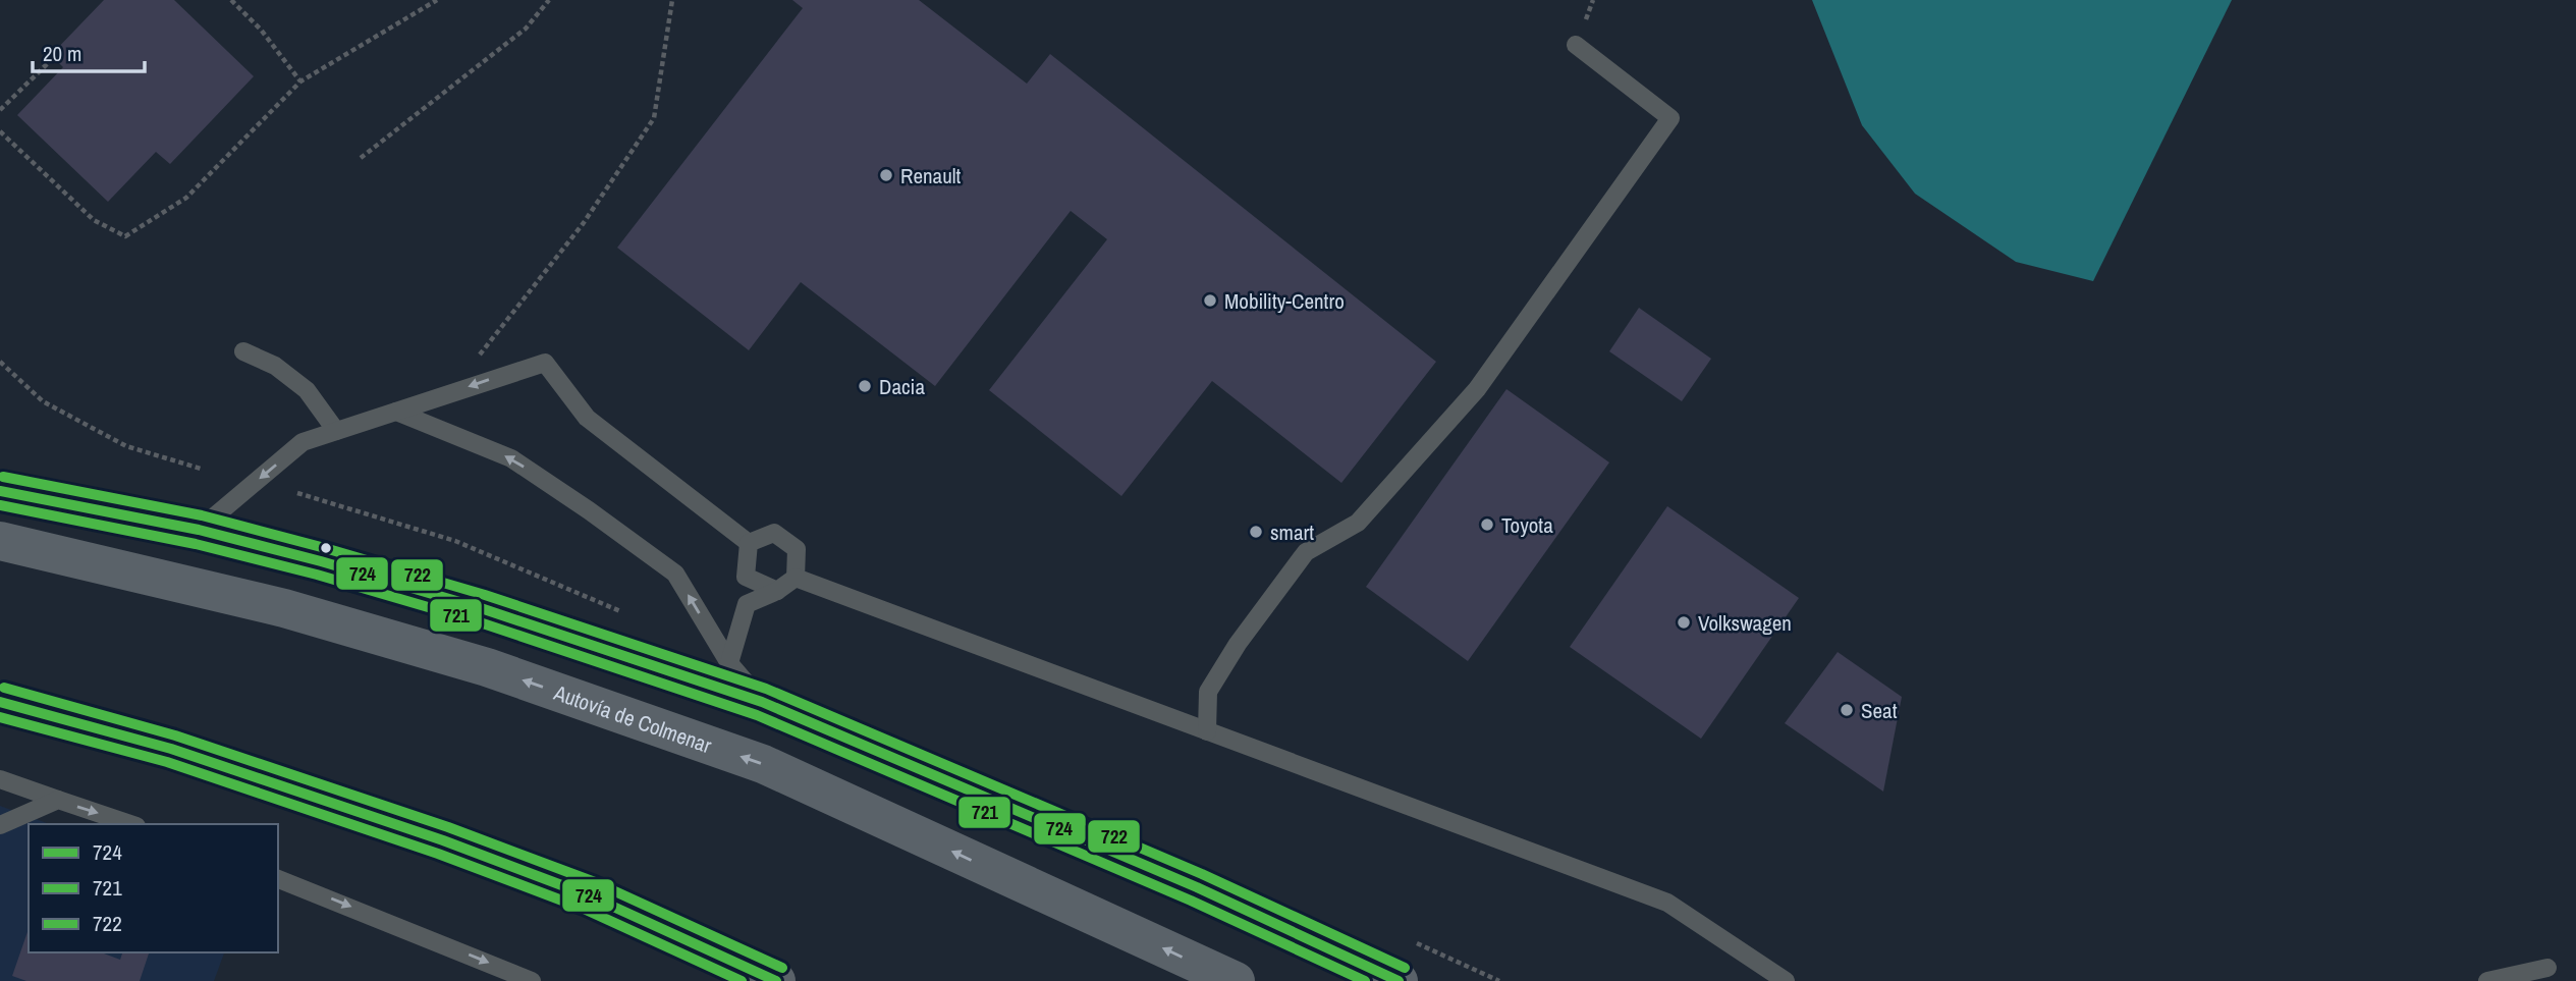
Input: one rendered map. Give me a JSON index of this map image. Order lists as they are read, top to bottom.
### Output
{
  "streets": {
    "highway": ["Autovía de Colmenar"]
  },
  "places": [
    "Renault",
    "Mobility-Centro",
    "Dacia",
    "Toyota",
    "smart",
    "Volkswagen",
    "Seat"
  ],
  "lines": ["transit line 722", "transit line 724", "transit line 721"],
  "legend": ["724", "721", "722"],
  "scale_bar": "20 m"
}
